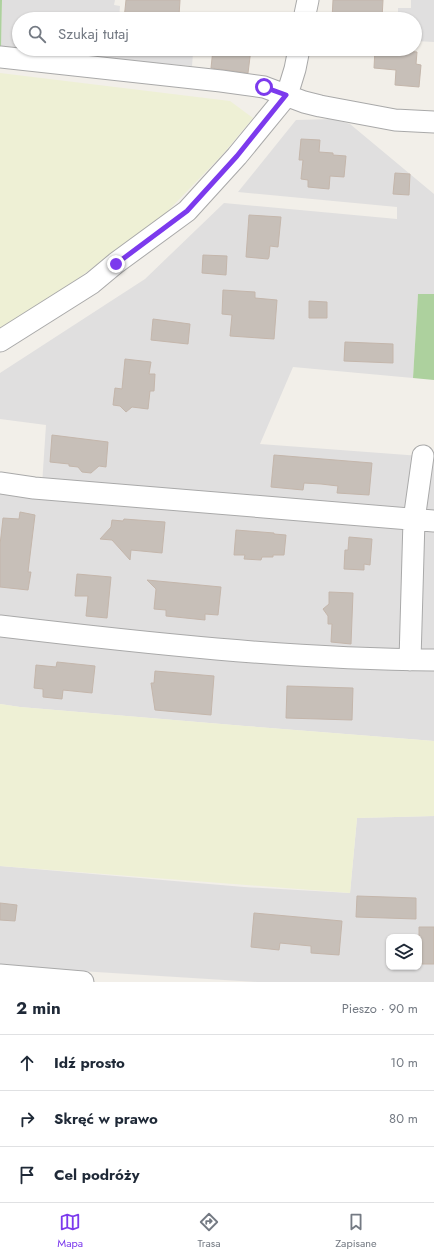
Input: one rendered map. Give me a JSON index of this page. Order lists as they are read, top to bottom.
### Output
{
  "page": {
    "search": "Szukaj tutaj",
    "heading": ["2 min", "Pieszo · 90 m"],
    "list": [
      ["Idź prosto", "10 m"],
      ["Skręć w prawo", "80 m"],
      "Cel podróży"
    ],
    "nav": ["Mapa", "Trasa", "Zapisane"]
  }
}
